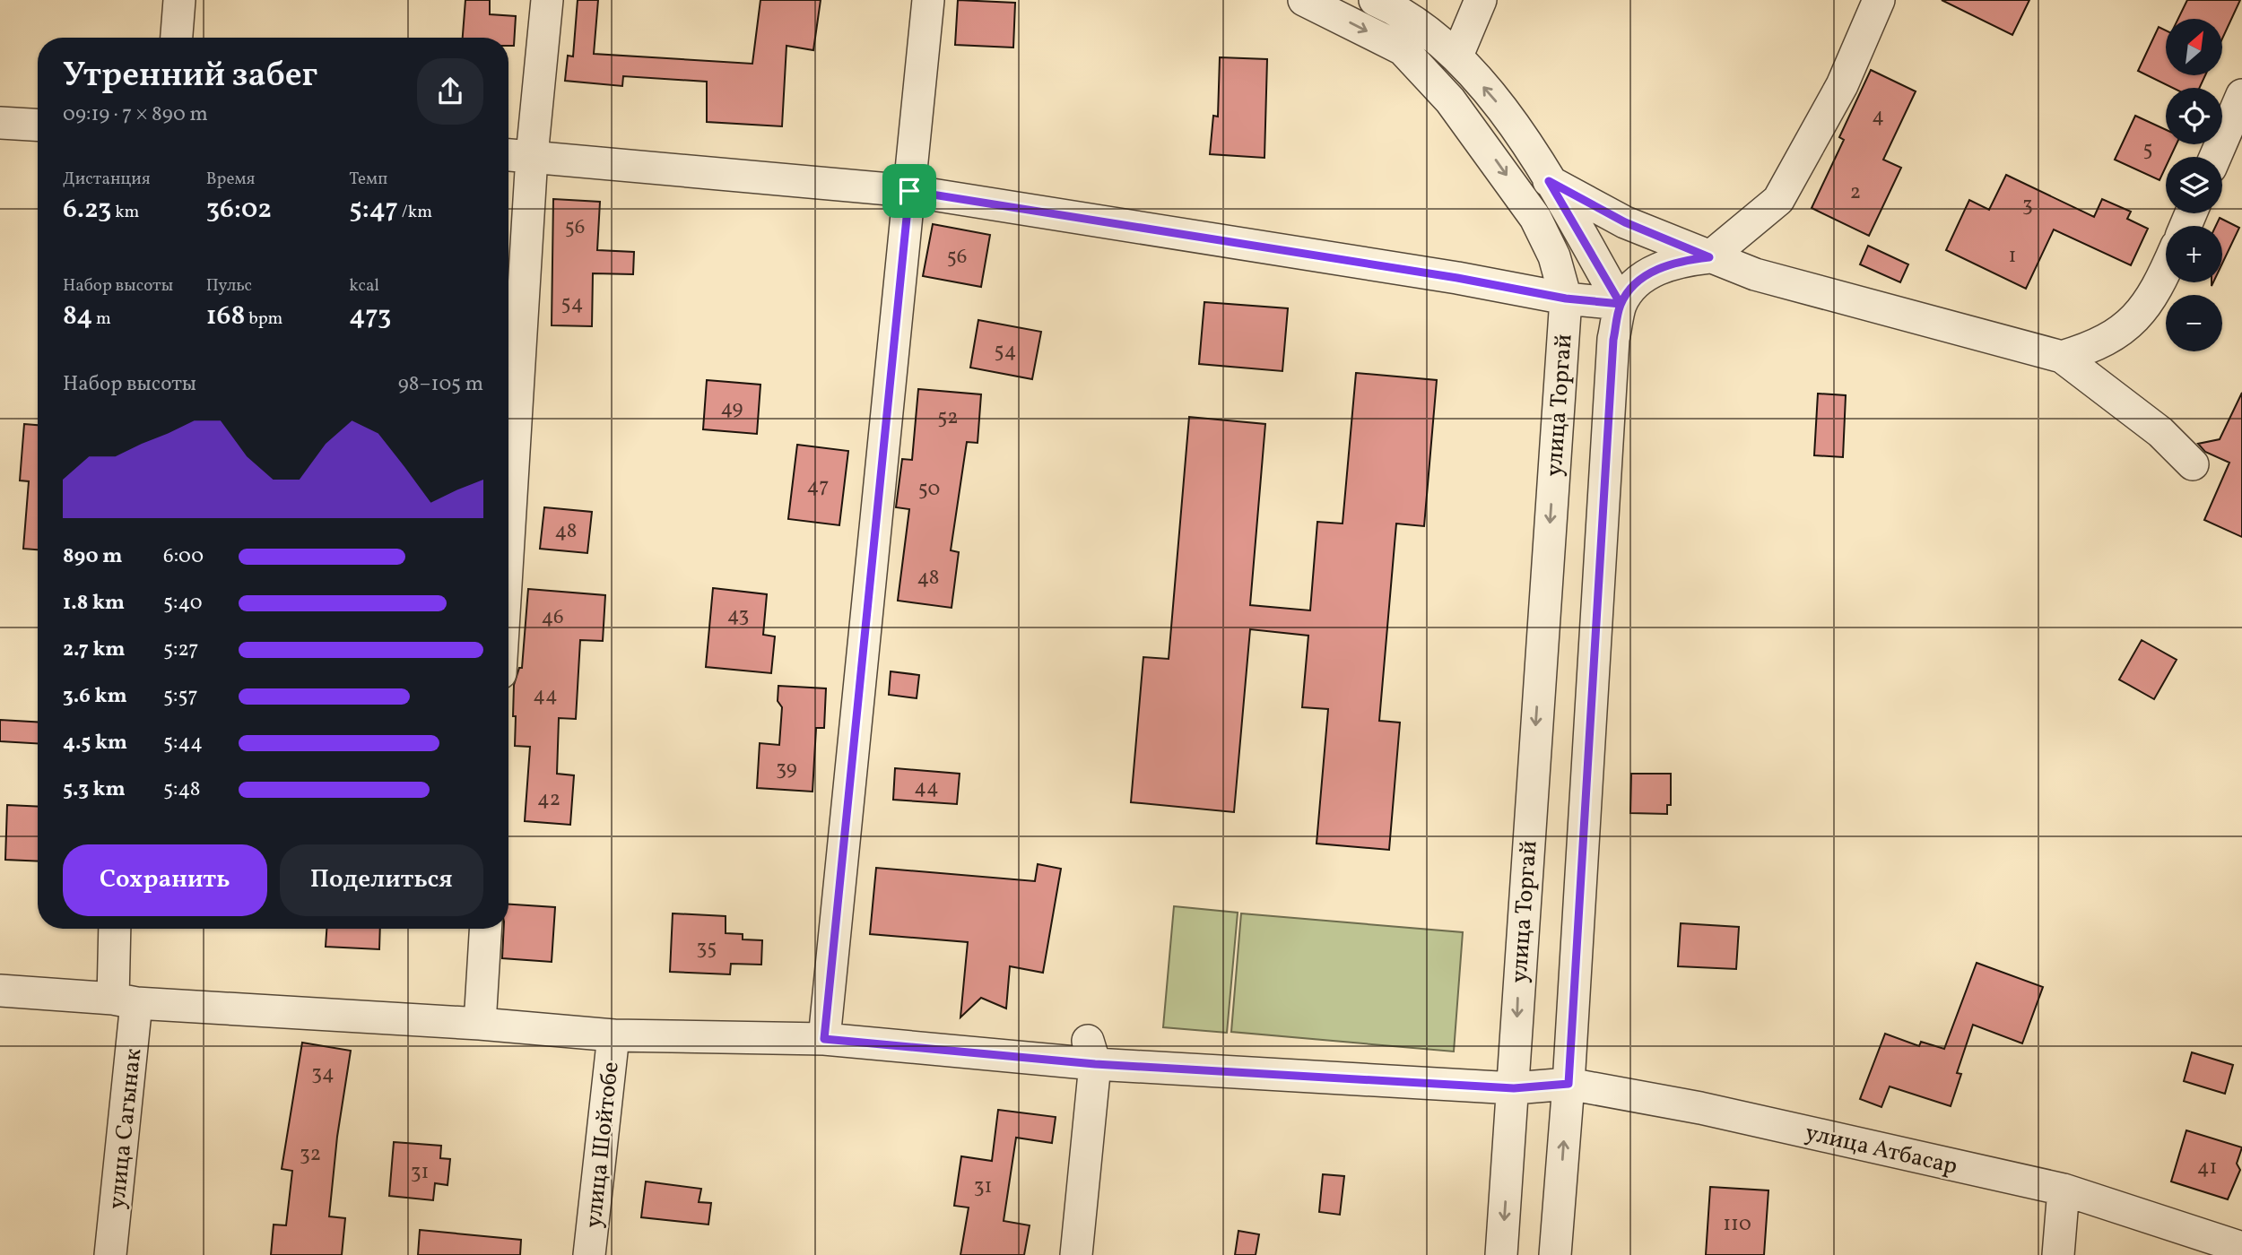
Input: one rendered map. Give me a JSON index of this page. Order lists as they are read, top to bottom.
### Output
{
  "streets": {
    "street": [
      "улица Торгай",
      "улица Сагынак",
      "улица Шойтобе",
      "улица Атбасар"
    ]
  },
  "crossings": [
    ["улица Торгай", "улица Атбасар"],
    ["улица Сагынак", "улица Атбасар"],
    ["улица Шойтобе", "улица Атбасар"]
  ],
  "house_numbers": [
    "4",
    "5",
    "2",
    "3",
    "56",
    "1",
    "56",
    "54",
    "54",
    "49",
    "52",
    "47",
    "50",
    "48",
    "48",
    "43",
    "46",
    "44",
    "39",
    "44",
    "42",
    "35",
    "34",
    "32",
    "41",
    "31",
    "31",
    "110"
  ],
  "north": "top right",
  "page": {
    "map_buttons": ["+", "−"],
    "heading": ["Утренний забег", "09:19 · 7 × 890 m"],
    "stats": [
      ["Дистанция", "6.23 km"],
      ["Время", "36:02"],
      ["Темп", "5:47 /km"],
      ["Набор высоты", "84 m"],
      ["Пульс", "168 bpm"],
      ["kcal", "473"]
    ],
    "chart": ["Набор высоты", "98–105 m"],
    "list": [
      {
        "name": "890 m",
        "note": "6:00"
      },
      {
        "name": "1.8 km",
        "note": "5:40"
      },
      {
        "name": "2.7 km",
        "note": "5:27"
      },
      {
        "name": "3.6 km",
        "note": "5:57"
      },
      {
        "name": "4.5 km",
        "note": "5:44"
      },
      {
        "name": "5.3 km",
        "note": "5:48"
      }
    ],
    "buttons": ["Сохранить", "Поделиться"]
  }
}
